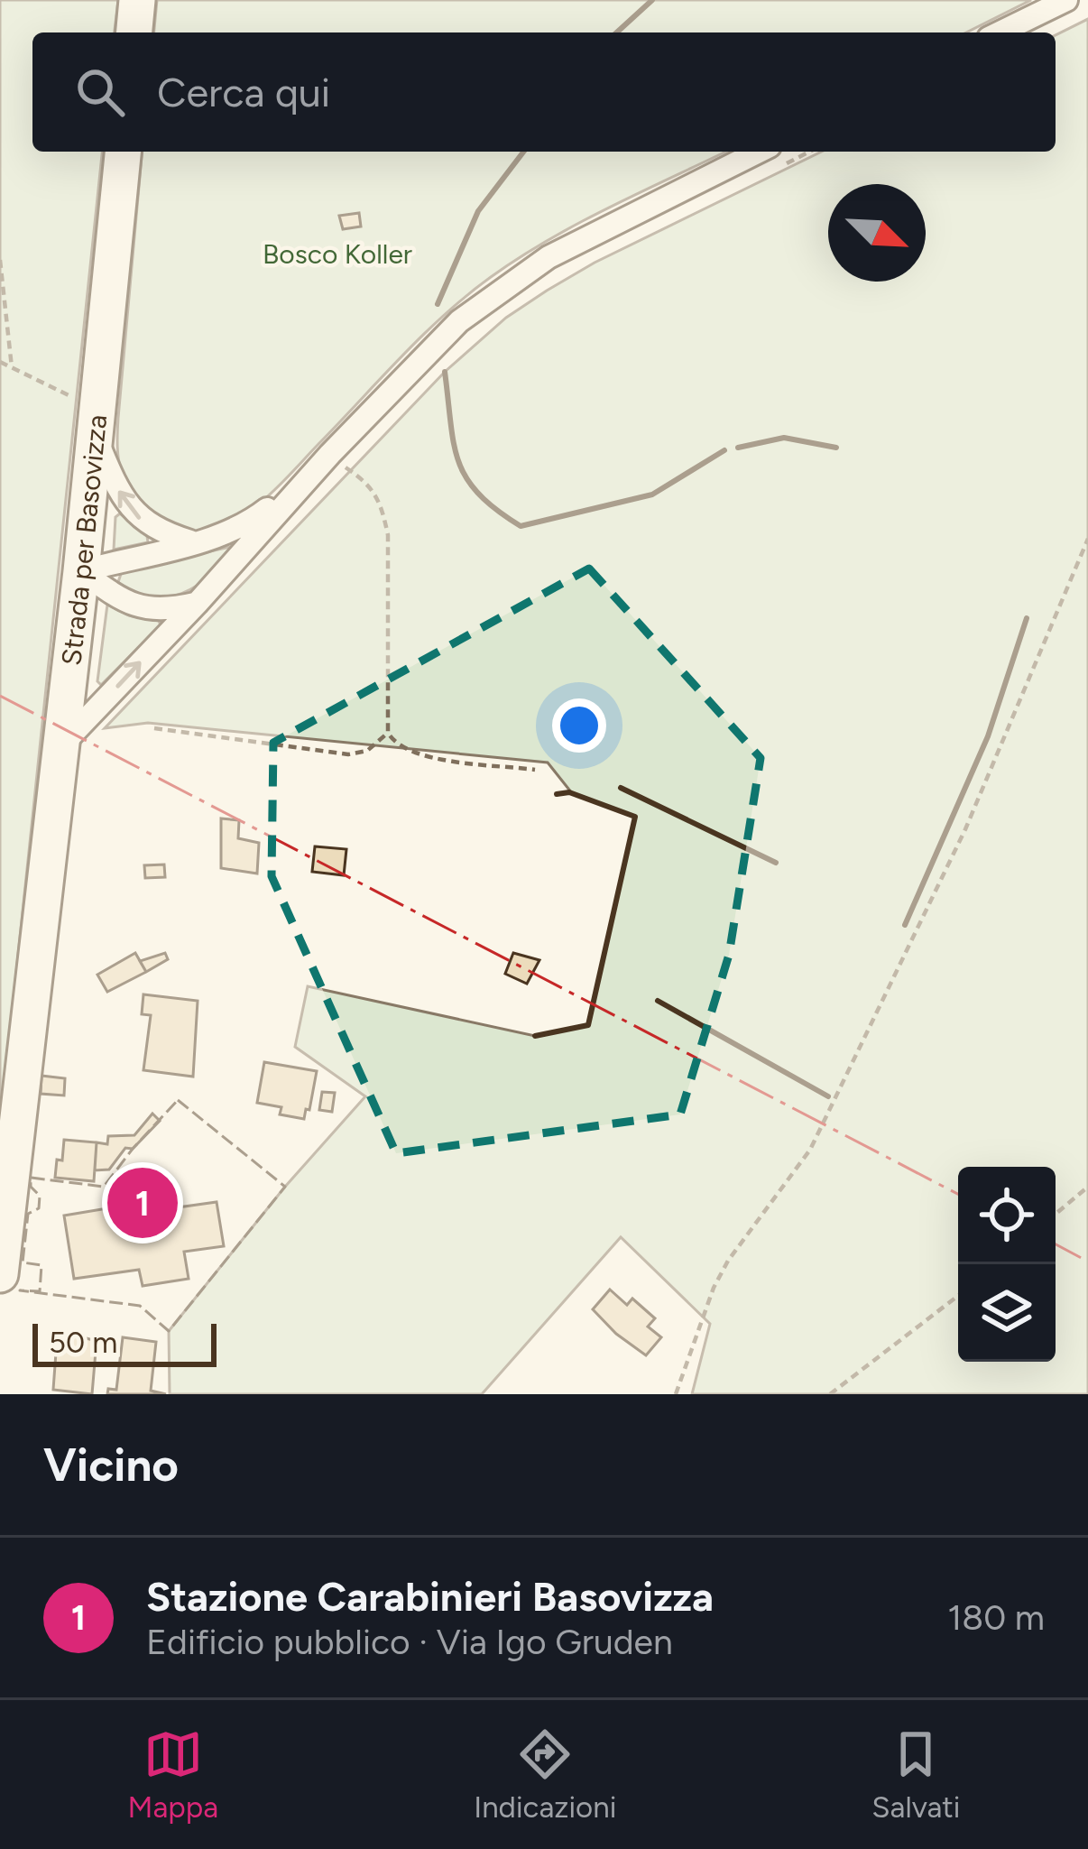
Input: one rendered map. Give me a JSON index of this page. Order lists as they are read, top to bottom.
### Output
{
  "streets": {
    "main road": ["Strada per Basovizza"]
  },
  "parks": ["Bosco Koller"],
  "scale_bar": "50 m",
  "north": "bottom right",
  "page": {
    "search": "Cerca qui",
    "pins": "1",
    "scale": "50 m",
    "heading": "Vicino",
    "list": [
      {
        "mark": "1",
        "name": "Stazione Carabinieri Basovizza",
        "note": "Edificio pubblico · Via Igo Gruden",
        "value": "180 m"
      }
    ],
    "nav": ["Mappa", "Indicazioni", "Salvati"]
  }
}
